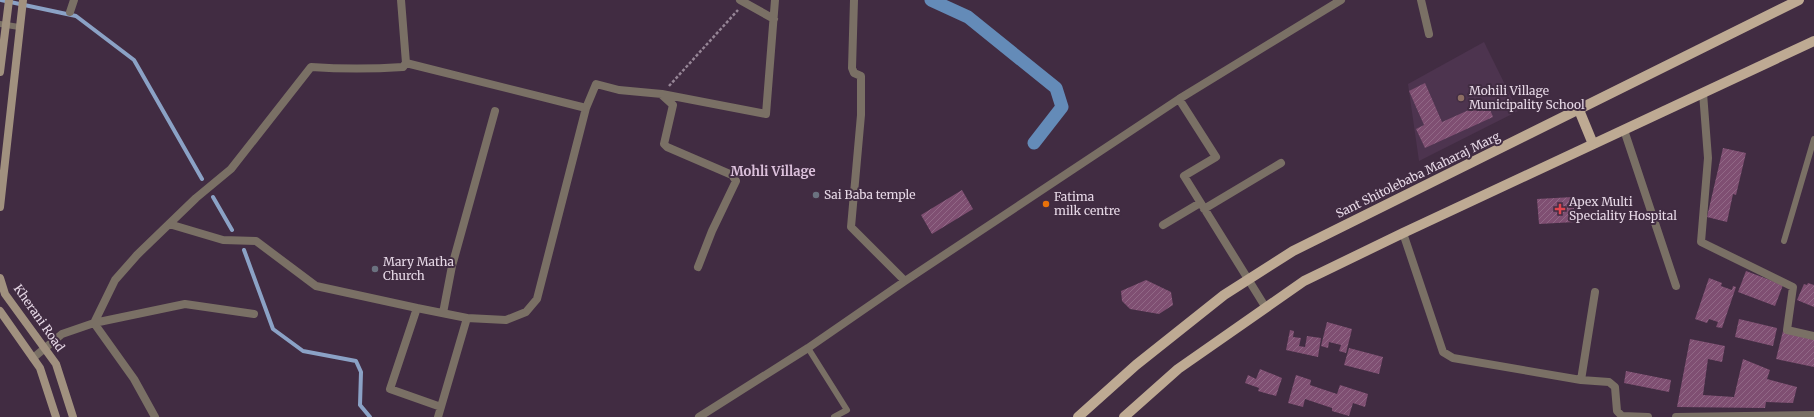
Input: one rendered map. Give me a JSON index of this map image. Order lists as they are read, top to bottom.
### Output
{
  "streets": {
    "main road": ["Sant Shitolebaba Maharaj Marg", "Kherani Road"]
  },
  "districts": ["Mohli Village"],
  "places": {
    "other": [
      "Mohili Village Municipality School",
      "Sai Baba temple",
      "Fatima milk centre",
      "Mary Matha Church"
    ],
    "health": ["Apex Multi Speciality Hospital"]
  }
}
